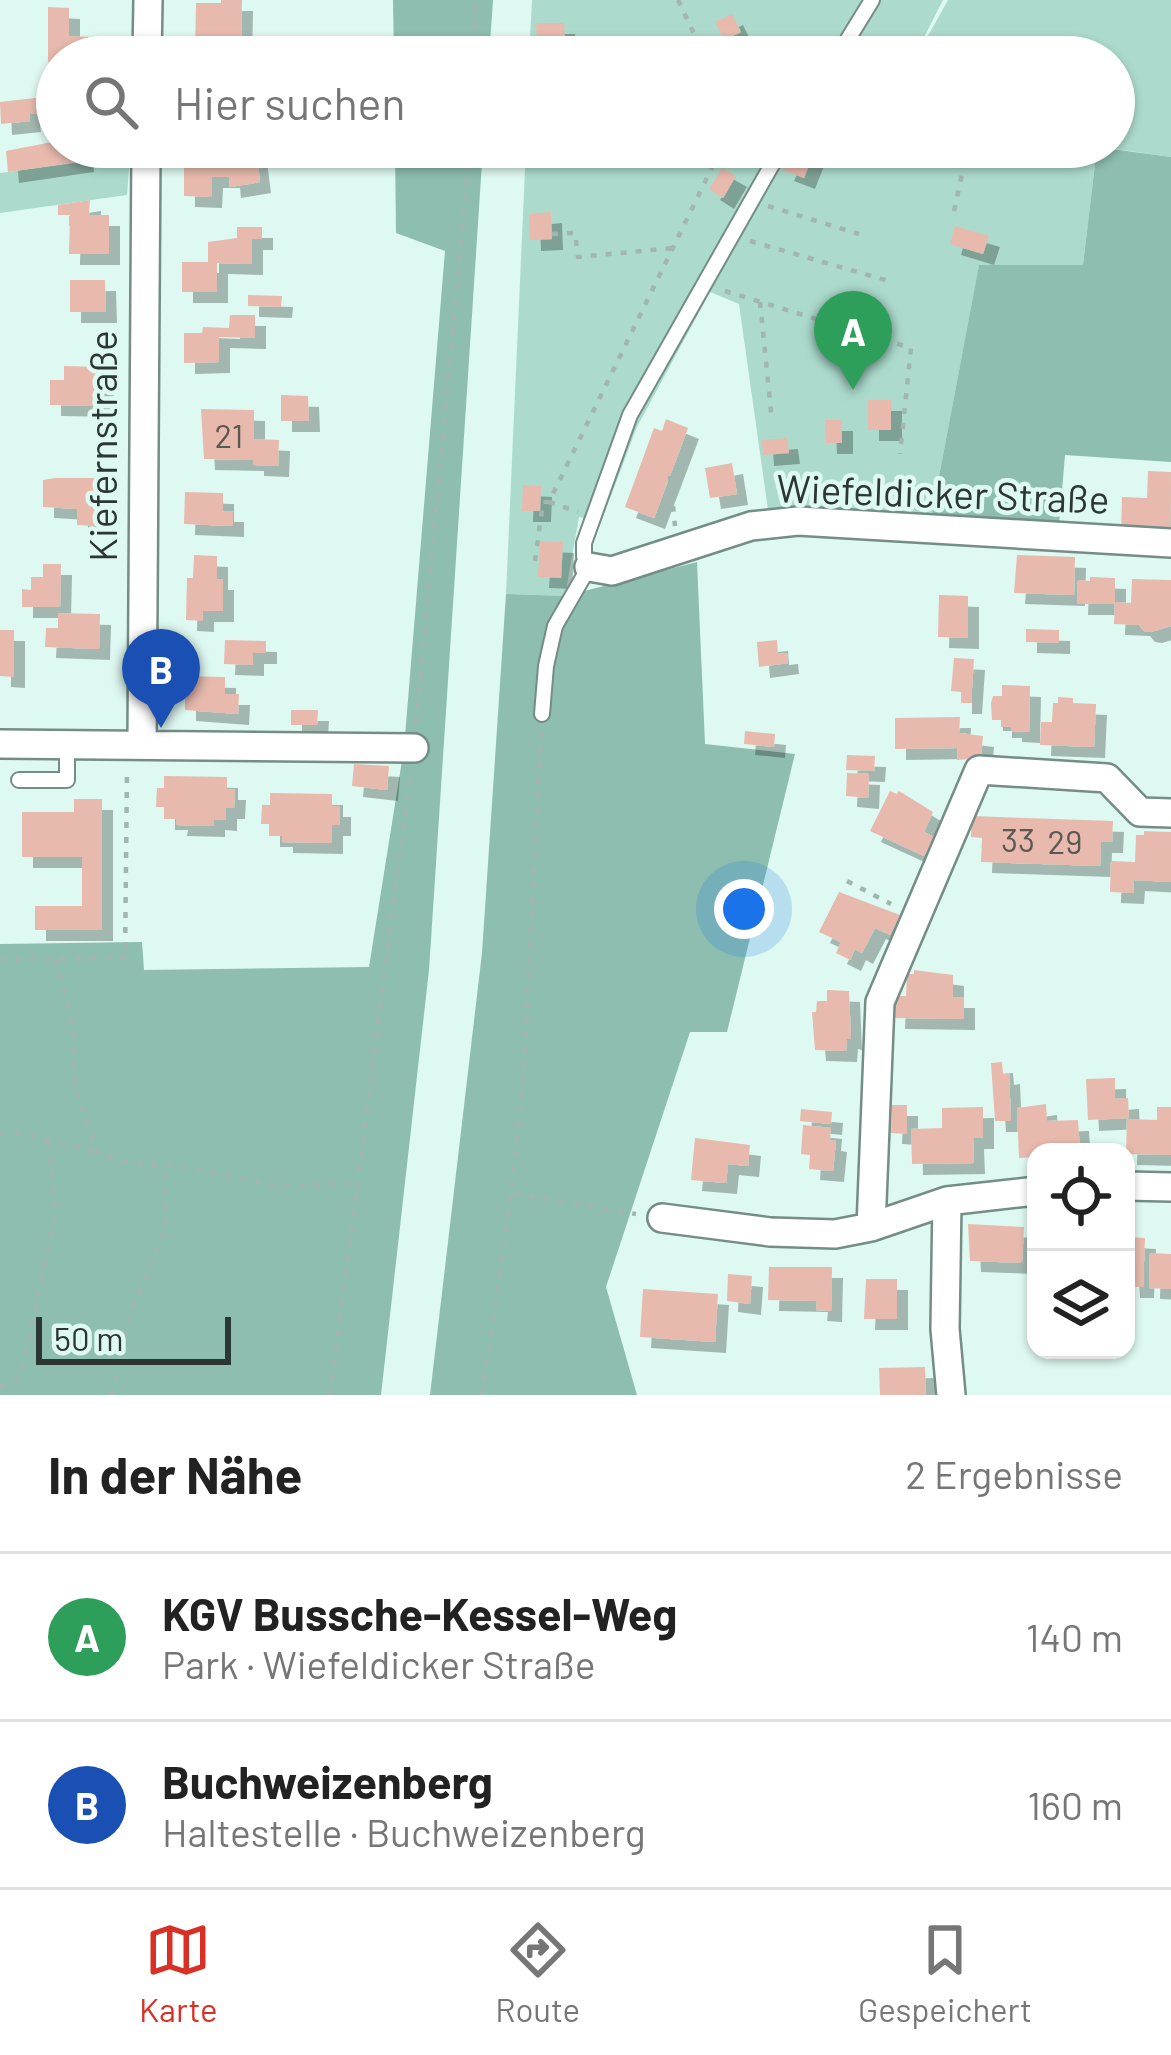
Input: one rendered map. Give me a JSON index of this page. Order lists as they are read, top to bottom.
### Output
{
  "streets": {
    "street": ["Kiefernstraße", "Wiefeldicker Straße"]
  },
  "house_numbers": ["21", "33", "29"],
  "scale_bar": "50 m",
  "page": {
    "search": "Hier suchen",
    "pins": ["A", "B"],
    "scale": "50 m",
    "heading": ["In der Nähe", "2 Ergebnisse"],
    "list": [
      {
        "mark": "A",
        "name": "KGV Bussche-Kessel-Weg",
        "note": "Park · Wiefeldicker Straße",
        "value": "140 m"
      },
      {
        "mark": "B",
        "name": "Buchweizenberg",
        "note": "Haltestelle · Buchweizenberg",
        "value": "160 m"
      }
    ],
    "nav": ["Karte", "Route", "Gespeichert"]
  }
}
